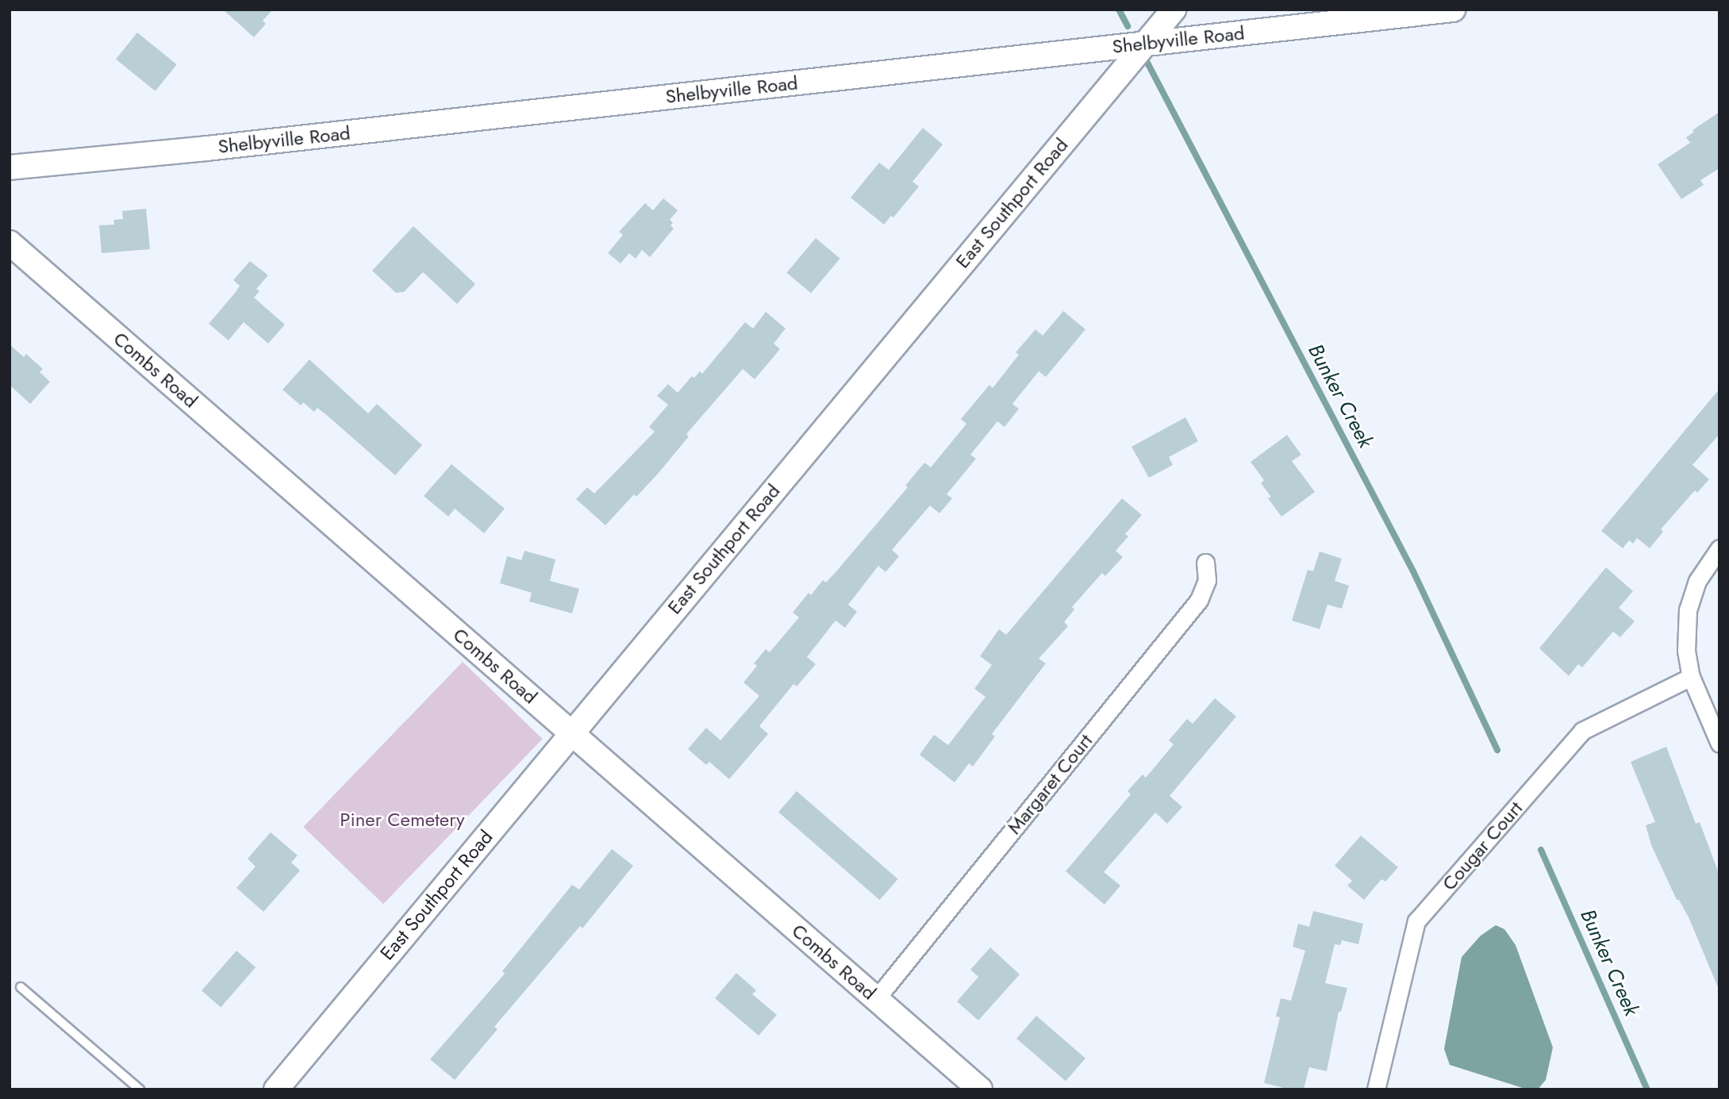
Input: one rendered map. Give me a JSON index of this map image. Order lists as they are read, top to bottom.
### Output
{
  "streets": {
    "main road": ["Shelbyville Road", "East Southport Road", "Combs Road"],
    "street": ["Margaret Court", "Cougar Court"]
  },
  "crossings": [
    ["Shelbyville Road", "East Southport Road"],
    ["East Southport Road", "Combs Road"],
    ["Combs Road", "Margaret Court"]
  ],
  "water": ["Bunker Creek"],
  "parks": ["Piner Cemetery"]
}
